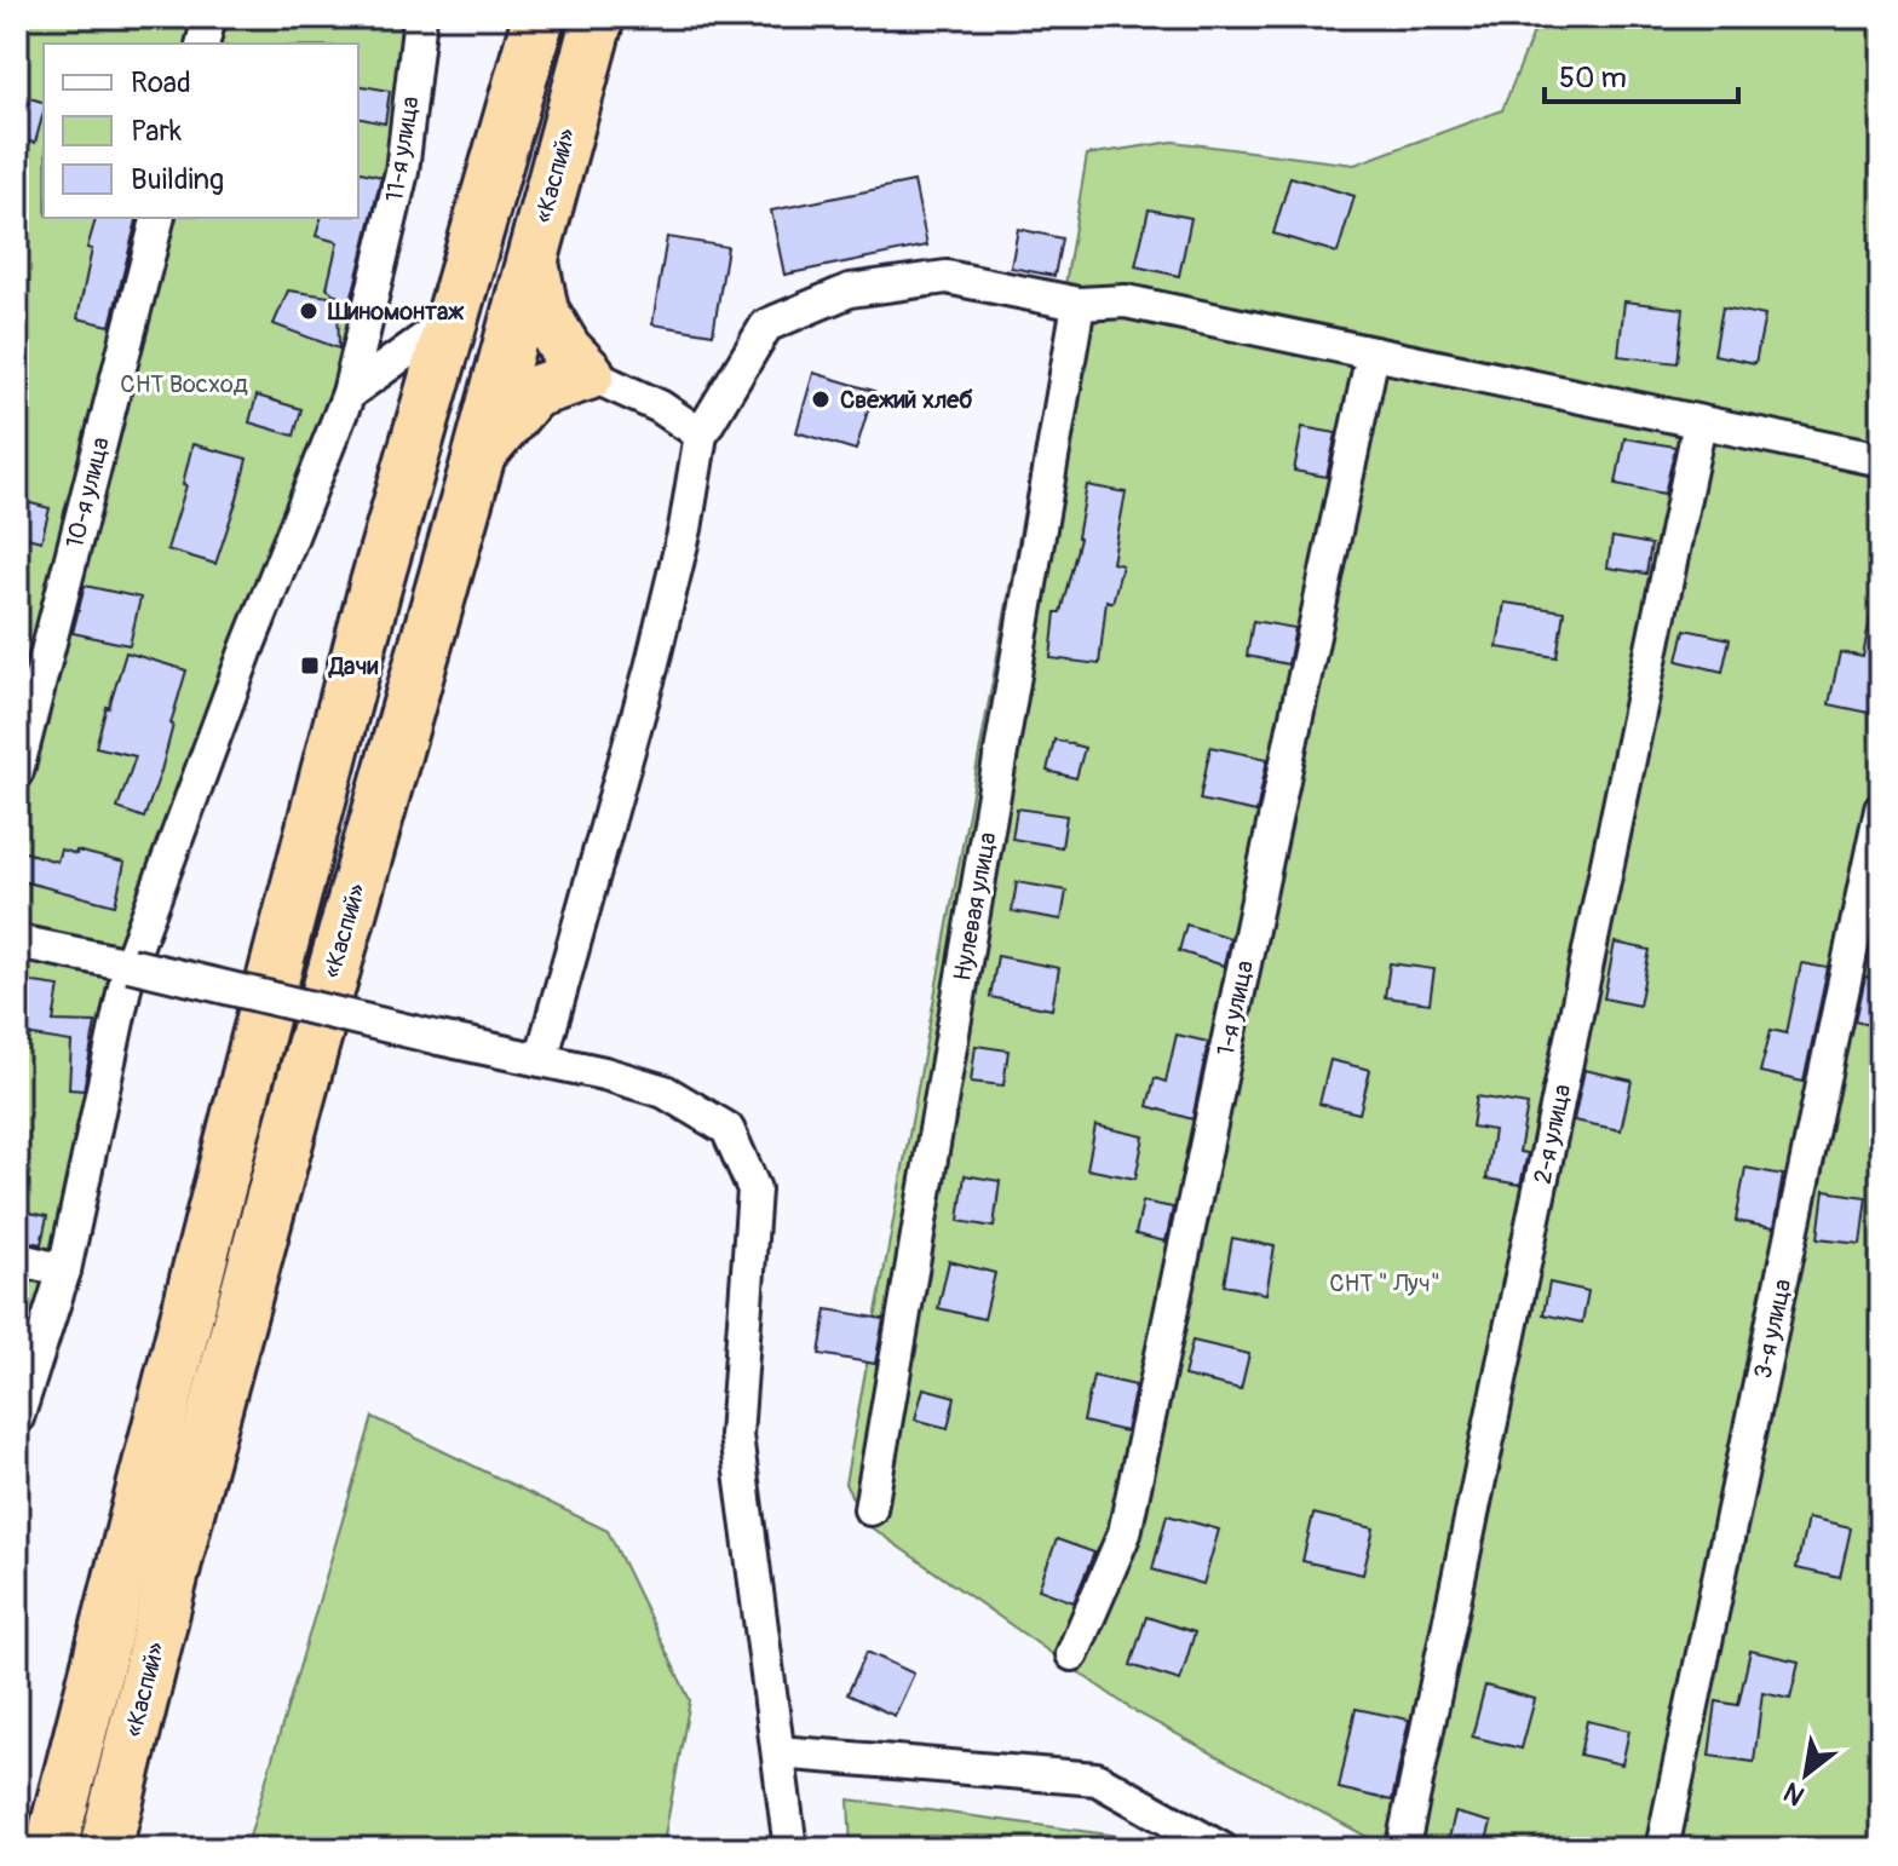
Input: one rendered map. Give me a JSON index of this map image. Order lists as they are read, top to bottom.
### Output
{
  "streets": {
    "highway": ["«Каспий»"],
    "street": [
      "11-я улица",
      "10-я улица",
      "Нулевая улица",
      "1-я улица",
      "2-я улица",
      "3-я улица"
    ]
  },
  "parks": ["СНТ Восход", "СНТ \" Луч\""],
  "places": {
    "other": ["Шиномонтаж", "Свежий хлеб"],
    "transit": ["Дачи"]
  },
  "legend": ["Road", "Park", "Building"],
  "scale_bar": "50 m",
  "north": "bottom left"
}
